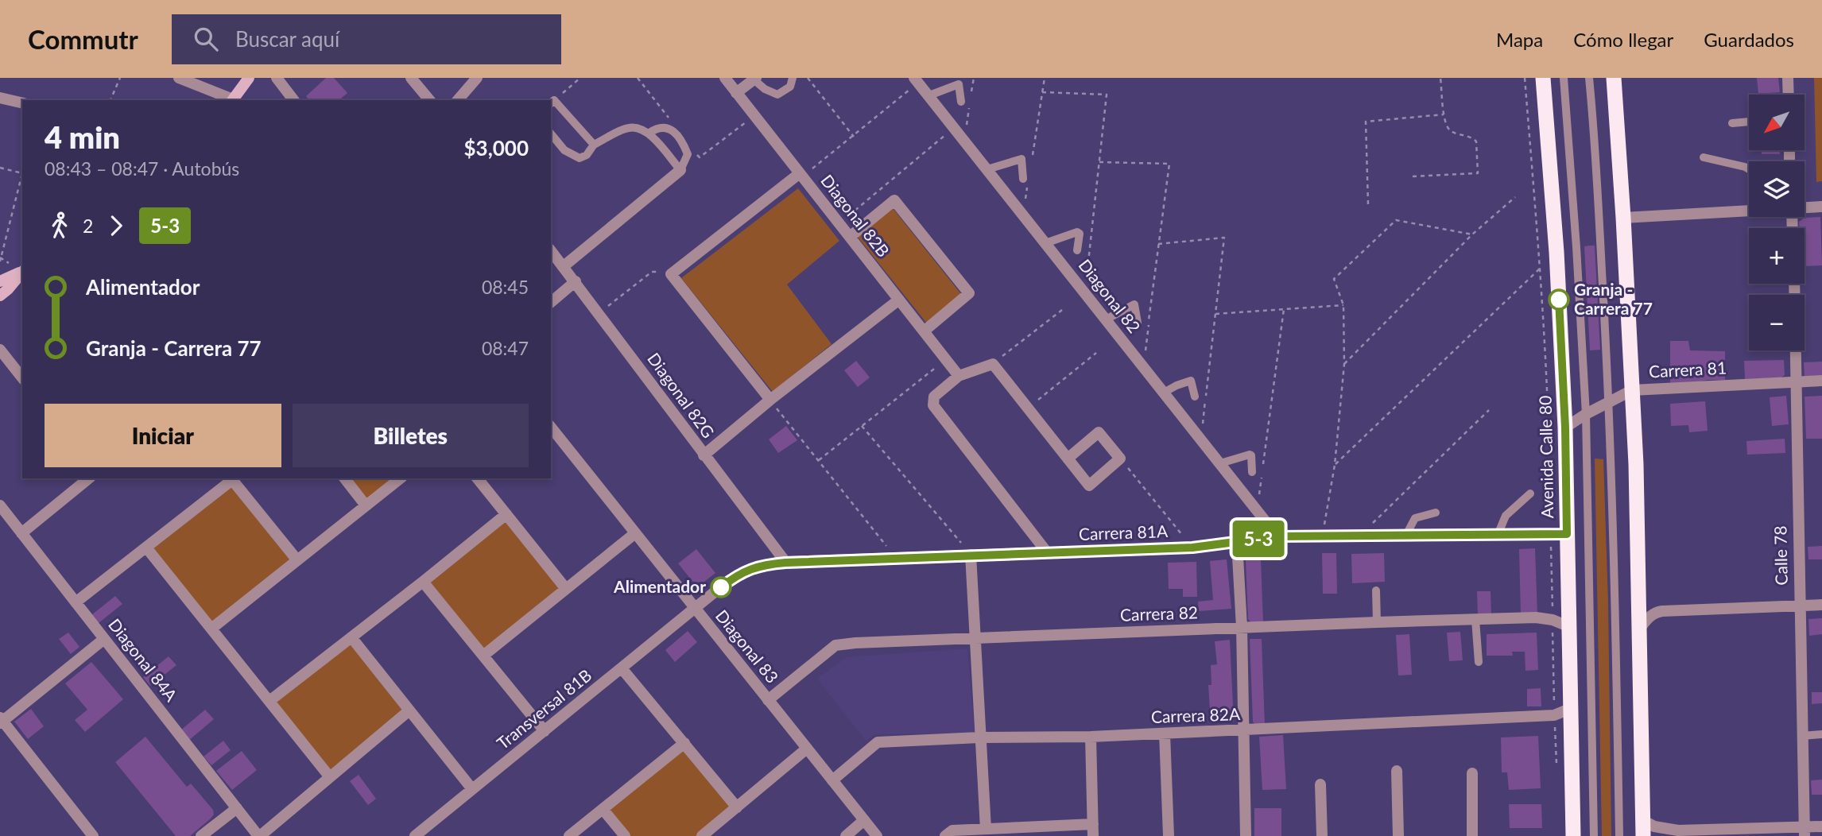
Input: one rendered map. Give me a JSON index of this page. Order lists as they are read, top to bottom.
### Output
{
  "streets": {
    "highway": ["Avenida Calle 80"],
    "street": [
      "Diagonal 82B",
      "Diagonal 82",
      "Carrera 81",
      "Diagonal 82G",
      "Carrera 81A",
      "Calle 78",
      "Carrera 82",
      "Diagonal 83",
      "Diagonal 84A",
      "Transversal 81B",
      "Carrera 82A"
    ]
  },
  "crossings": [
    ["Diagonal 82", "Carrera 81A"],
    ["Carrera 81", "Avenida Calle 80"],
    ["Carrera 81", "Calle 78"],
    ["Diagonal 82G", "Carrera 81A"],
    ["Avenida Calle 80", "Carrera 81A"],
    ["Avenida Calle 80", "Carrera 82"],
    ["Avenida Calle 80", "Carrera 82A"],
    ["Carrera 81A", "Diagonal 83"],
    ["Carrera 81A", "Transversal 81B"],
    ["Carrera 82", "Diagonal 83"],
    ["Diagonal 83", "Transversal 81B"],
    ["Diagonal 83", "Carrera 82A"]
  ],
  "places": ["Granja - Carrera 77", "Alimentador"],
  "lines": ["bus line 5-3"],
  "north": "bottom left",
  "page": {
    "header": "Commutr",
    "search": "Buscar aquí",
    "nav": ["Mapa", "Cómo llegar", "Guardados"],
    "on_map": "5-3",
    "map_buttons": ["+", "−"],
    "heading": ["4 min", "08:43 – 08:47 · Autobús", "$3,000"],
    "legs": ["2", "5-3"],
    "list": [
      {
        "name": "Alimentador",
        "value": "08:45"
      },
      {
        "name": "Granja - Carrera 77",
        "value": "08:47"
      }
    ],
    "buttons": ["Iniciar", "Billetes"]
  }
}
